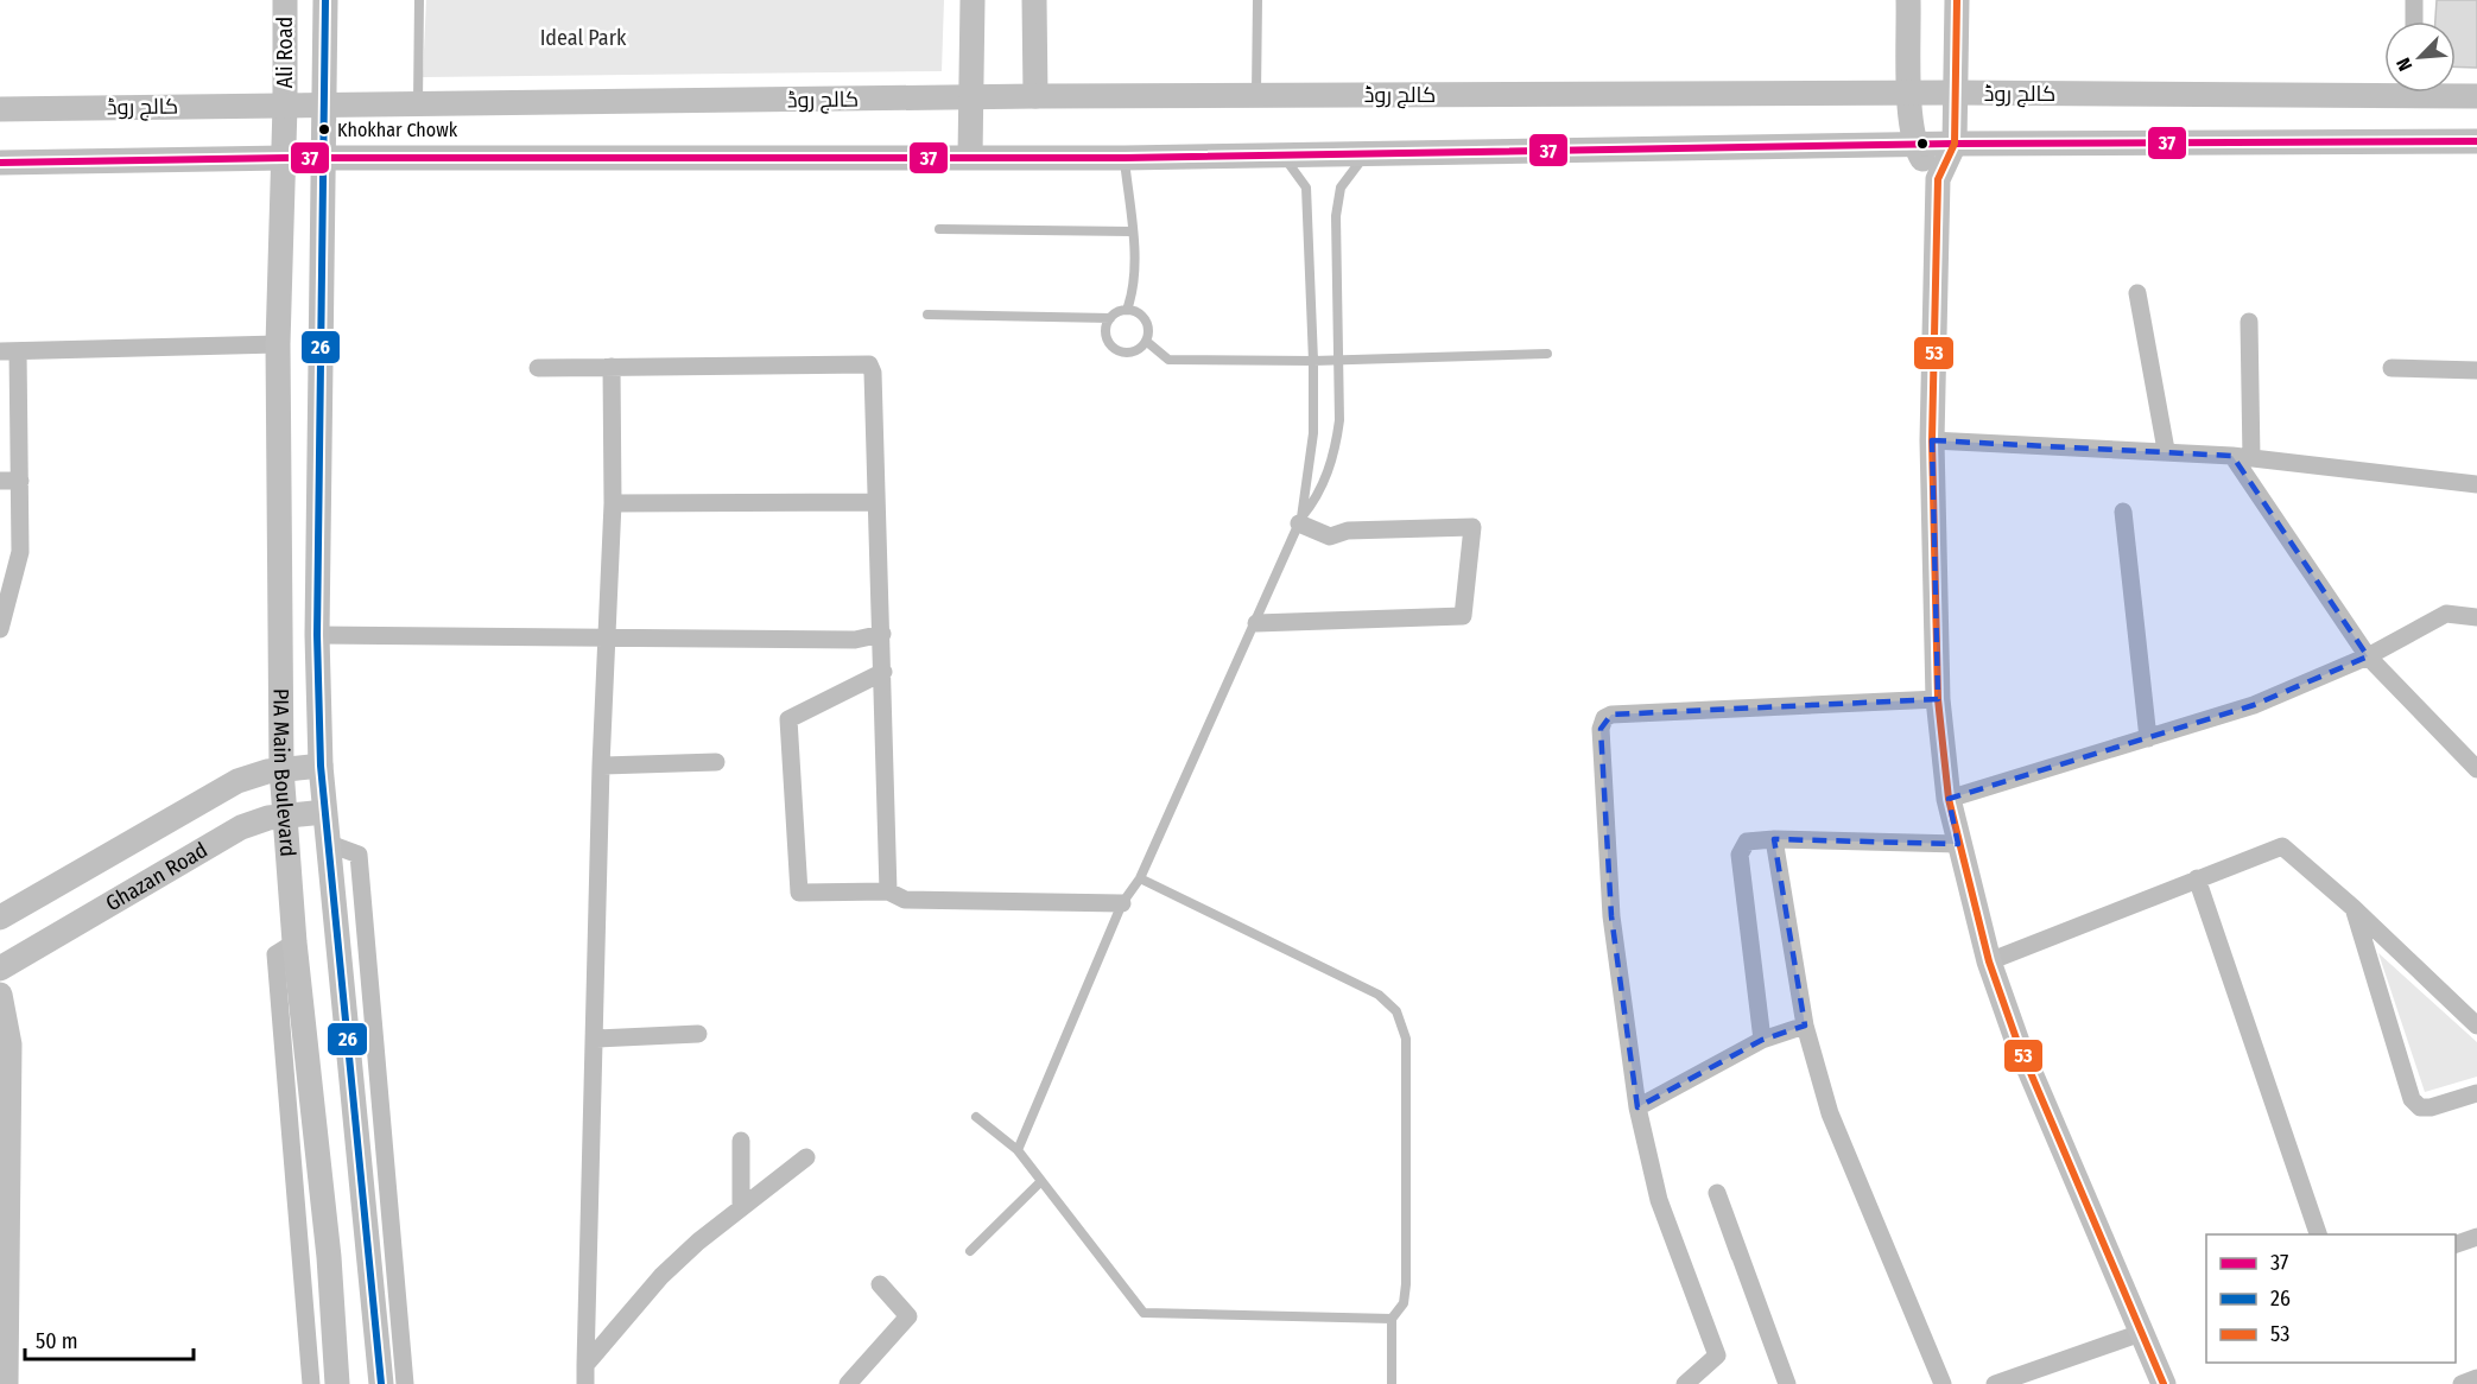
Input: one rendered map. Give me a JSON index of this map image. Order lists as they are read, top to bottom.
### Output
{
  "streets": {
    "main road": [
      "Ali Road",
      "کالج روڈ",
      "PIA Main Boulevard",
      "Ghazan Road"
    ]
  },
  "crossings": [
    ["Ali Road", "کالج روڈ"],
    ["Ali Road", "PIA Main Boulevard"],
    ["PIA Main Boulevard", "Ghazan Road"]
  ],
  "parks": ["Ideal Park"],
  "places": ["Khokhar Chowk"],
  "lines": ["transit line 26", "transit line 53", "transit line 37"],
  "legend": ["37", "26", "53"],
  "scale_bar": "50 m",
  "north": "bottom left"
}
